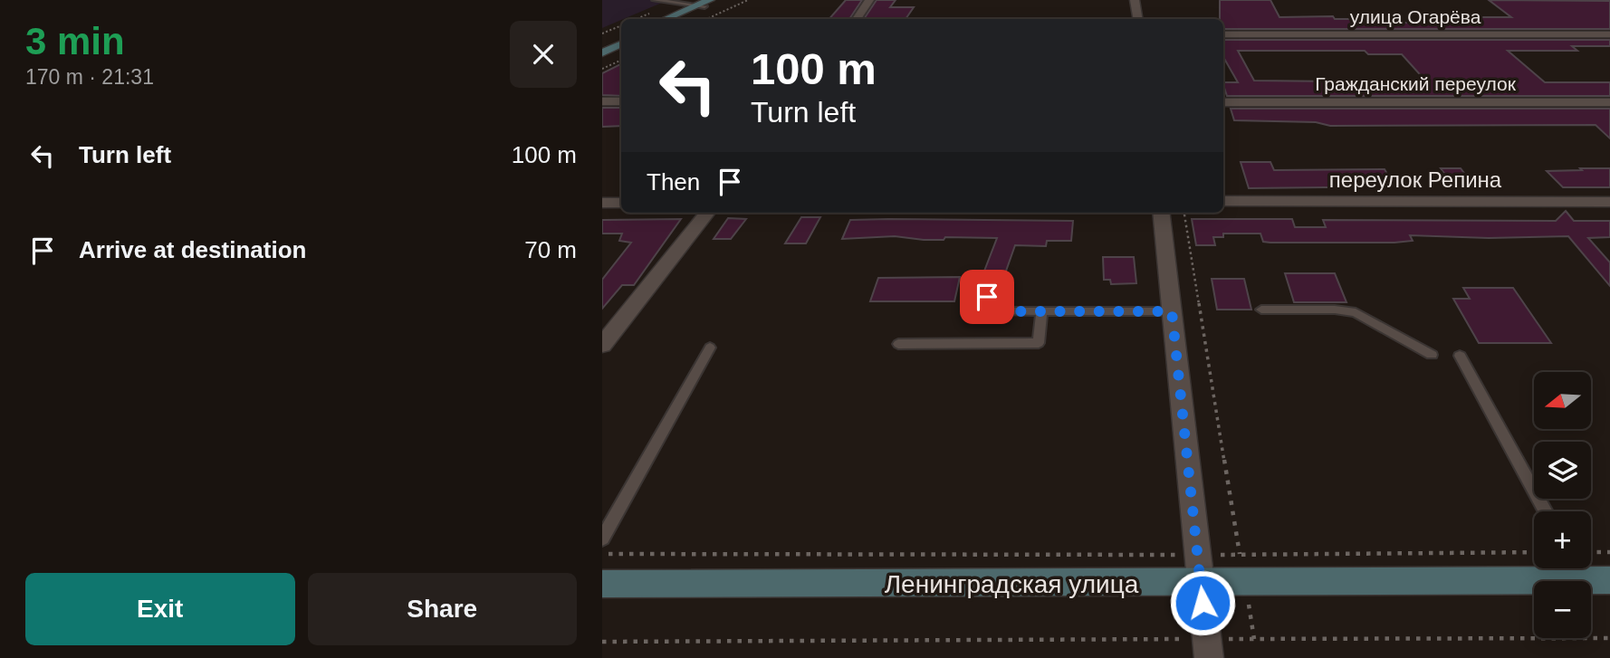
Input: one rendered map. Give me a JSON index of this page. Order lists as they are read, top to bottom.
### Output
{
  "streets": {
    "main road": ["Ленинградская улица"],
    "street": ["улица Огарёва", "Гражданский переулок", "переулок Репина"]
  },
  "north": "left",
  "page": {
    "heading": ["3 min", "170 m · 21:31"],
    "turn": ["100 m", "Turn left"],
    "list": [
      {
        "name": "Turn left",
        "value": "100 m"
      },
      {
        "name": "Arrive at destination",
        "value": "70 m"
      }
    ],
    "then": "Then",
    "map_buttons": ["+", "−"],
    "buttons": ["Exit", "Share"]
  }
}
